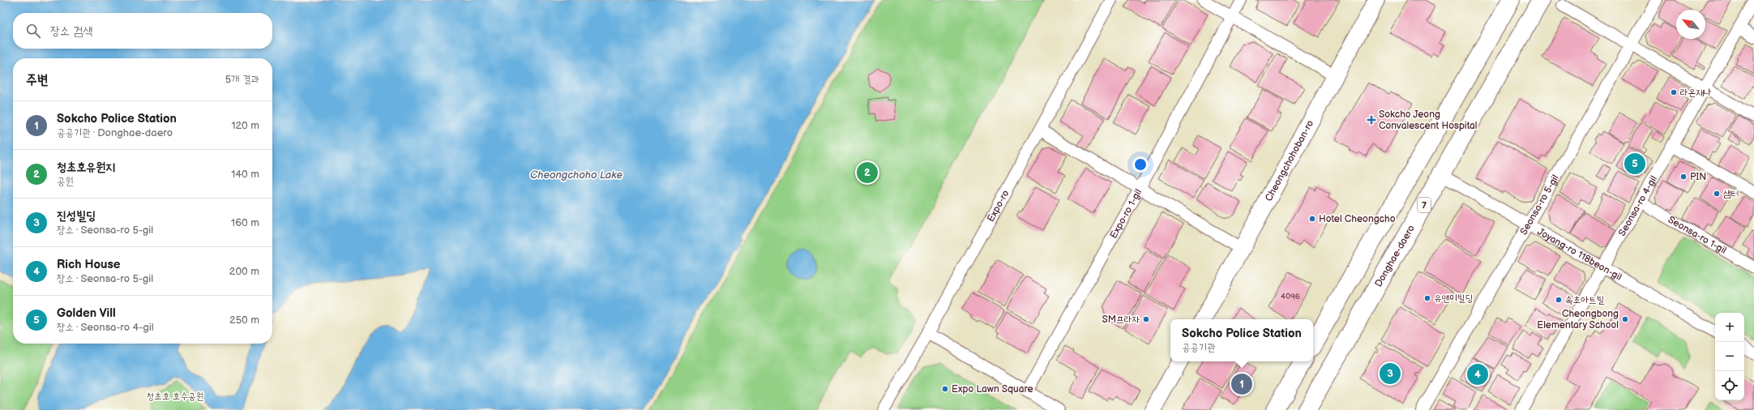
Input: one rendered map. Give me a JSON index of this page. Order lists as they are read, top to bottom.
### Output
{
  "streets": {
    "main road": ["7", "Donghae-daero"],
    "street": [
      "Cheongchohoban-ro",
      "Seonsa-ro 5-gil",
      "Expo-ro",
      "Seonsa-ro 4-gil",
      "Expo-ro 1-gil",
      "Seonsa-ro 1-gil",
      "Joyang-ro 118beon-gil"
    ]
  },
  "crossings": [
    ["Seonsa-ro 5-gil", "Joyang-ro 118beon-gil"],
    ["Seonsa-ro 4-gil", "Seonsa-ro 1-gil"],
    ["Seonsa-ro 4-gil", "Joyang-ro 118beon-gil"],
    ["Joyang-ro 118beon-gil", "Donghae-daero"]
  ],
  "water": ["Cheongchoho Lake"],
  "parks": ["청초호 호수공원"],
  "places": {
    "other": [
      "라온재나",
      "PIN",
      "샘터",
      "Hotel Cheongcho",
      "유앤미빌딩",
      "속초아트빌",
      "SM프라자",
      "Cheongbong Elementary School",
      "Expo Lawn Square"
    ],
    "health": ["Sokcho Jeong Convalescent Hospital"]
  },
  "house_numbers": ["4096"],
  "north": "top left",
  "page": {
    "search": "장소 검색",
    "heading": ["주변", "5개 결과"],
    "list": [
      {
        "mark": "1",
        "name": "Sokcho Police Station",
        "note": "공공기관 · Donghae-daero",
        "value": "120 m"
      },
      {
        "mark": "2",
        "name": "청초호유원지",
        "note": "공원",
        "value": "140 m"
      },
      {
        "mark": "3",
        "name": "진성빌딩",
        "note": "장소 · Seonsa-ro 5-gil",
        "value": "160 m"
      },
      {
        "mark": "4",
        "name": "Rich House",
        "note": "장소 · Seonsa-ro 5-gil",
        "value": "200 m"
      },
      {
        "mark": "5",
        "name": "Golden Vill",
        "note": "장소 · Seonsa-ro 4-gil",
        "value": "250 m"
      }
    ],
    "pins": [
      "5",
      "2",
      "3",
      "4",
      "1"
    ],
    "map_buttons": ["+", "−"],
    "popup": ["Sokcho Police Station", "공공기관"]
  }
}
